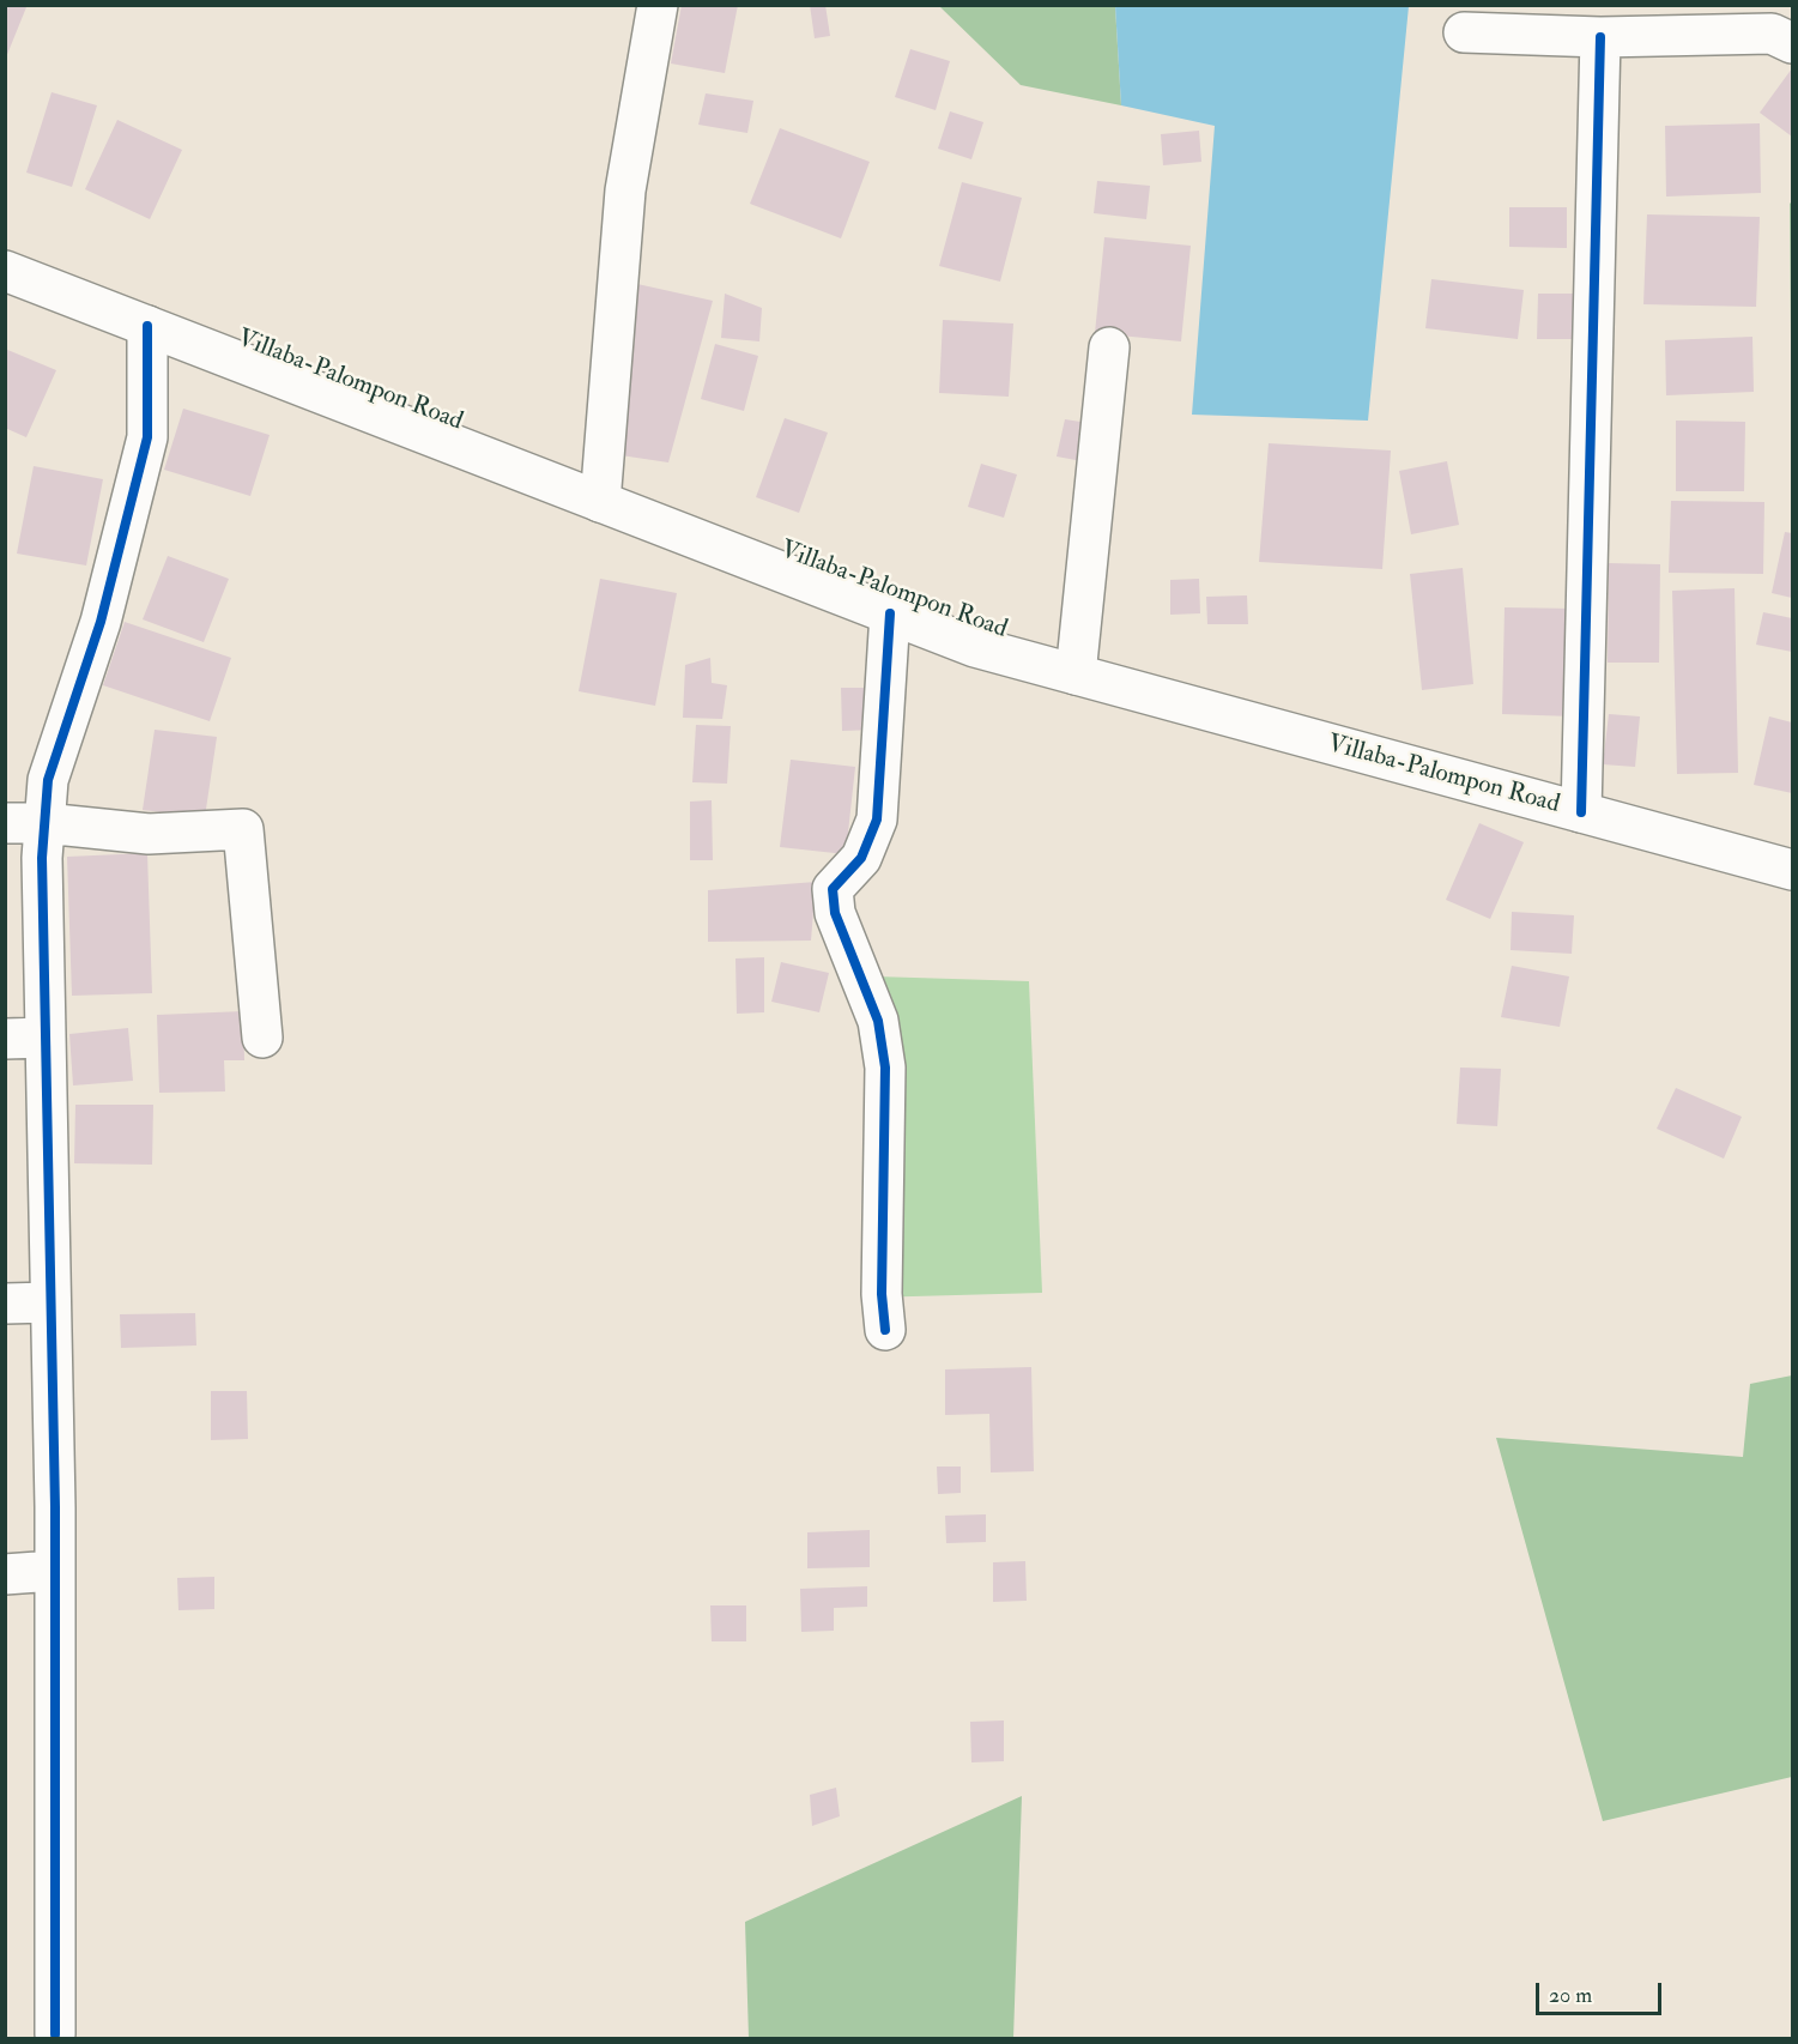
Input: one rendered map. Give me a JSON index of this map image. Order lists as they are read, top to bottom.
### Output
{
  "streets": {
    "street": ["Villaba-Palompon Road"]
  },
  "scale_bar": "20 m"
}
